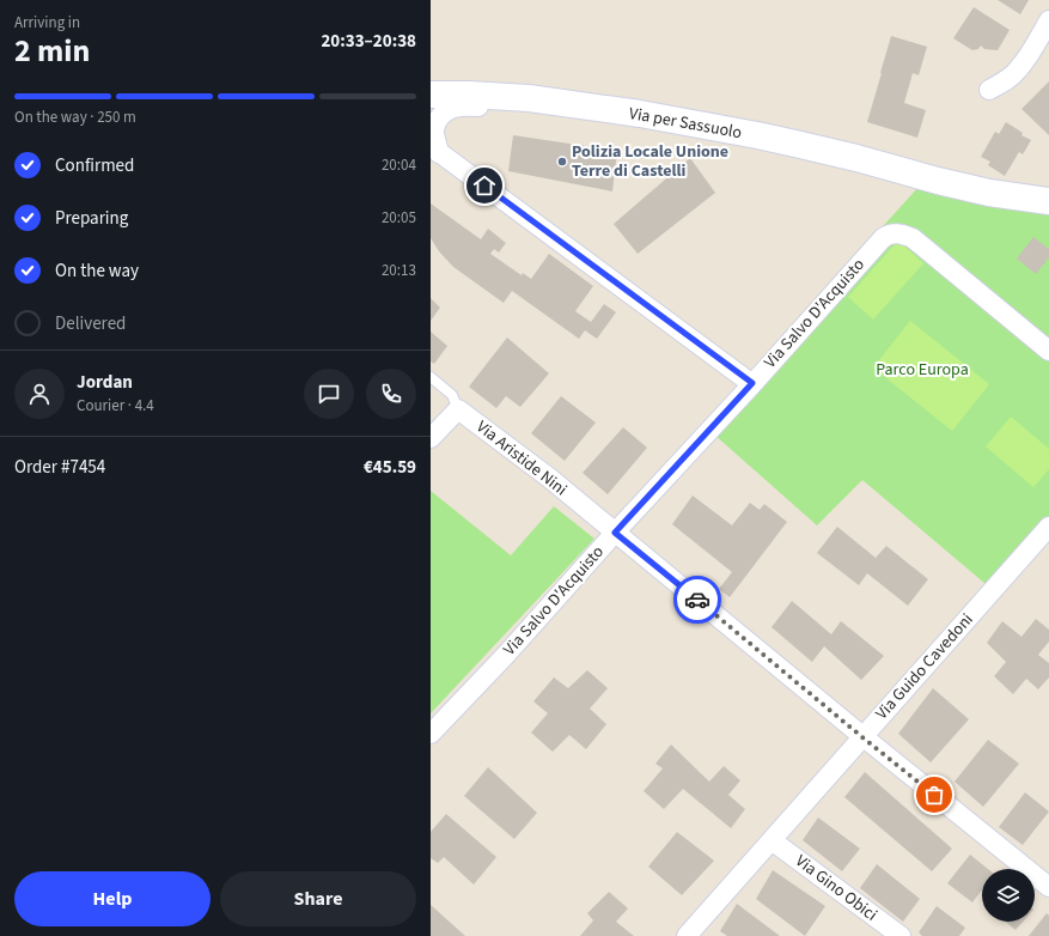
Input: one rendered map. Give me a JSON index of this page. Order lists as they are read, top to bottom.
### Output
{
  "streets": {
    "main road": ["Via per Sassuolo"],
    "street": [
      "Via Salvo D'Acquisto",
      "Via Aristide Nini",
      "Via Guido Cavedoni",
      "Via Gino Obici"
    ]
  },
  "crossings": [
    ["Via Salvo D'Acquisto", "Via Aristide Nini"],
    ["Via Aristide Nini", "Via Guido Cavedoni"],
    ["Via Guido Cavedoni", "Via Gino Obici"]
  ],
  "parks": ["Parco Europa"],
  "places": ["Polizia Locale Unione Terre di Castelli"],
  "page": {
    "heading": ["2 min", "Arriving in", "20:33–20:38"],
    "panel": [
      "Jordan",
      "Courier · 4.4",
      "Order #7454",
      "€45.59"
    ],
    "bar": "On the way · 250 m",
    "list": [
      ["Confirmed", "20:04"],
      ["Preparing", "20:05"],
      ["On the way", "20:13"],
      "Delivered"
    ],
    "buttons": ["Help", "Share"]
  }
}
